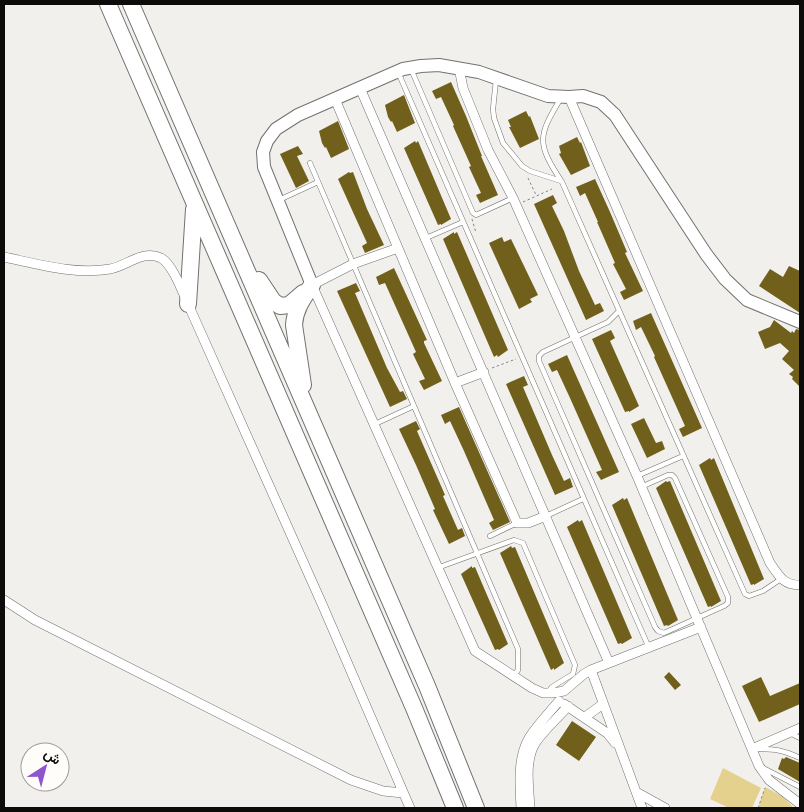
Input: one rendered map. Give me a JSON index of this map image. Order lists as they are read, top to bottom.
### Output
{
  "north": "top right"
}
